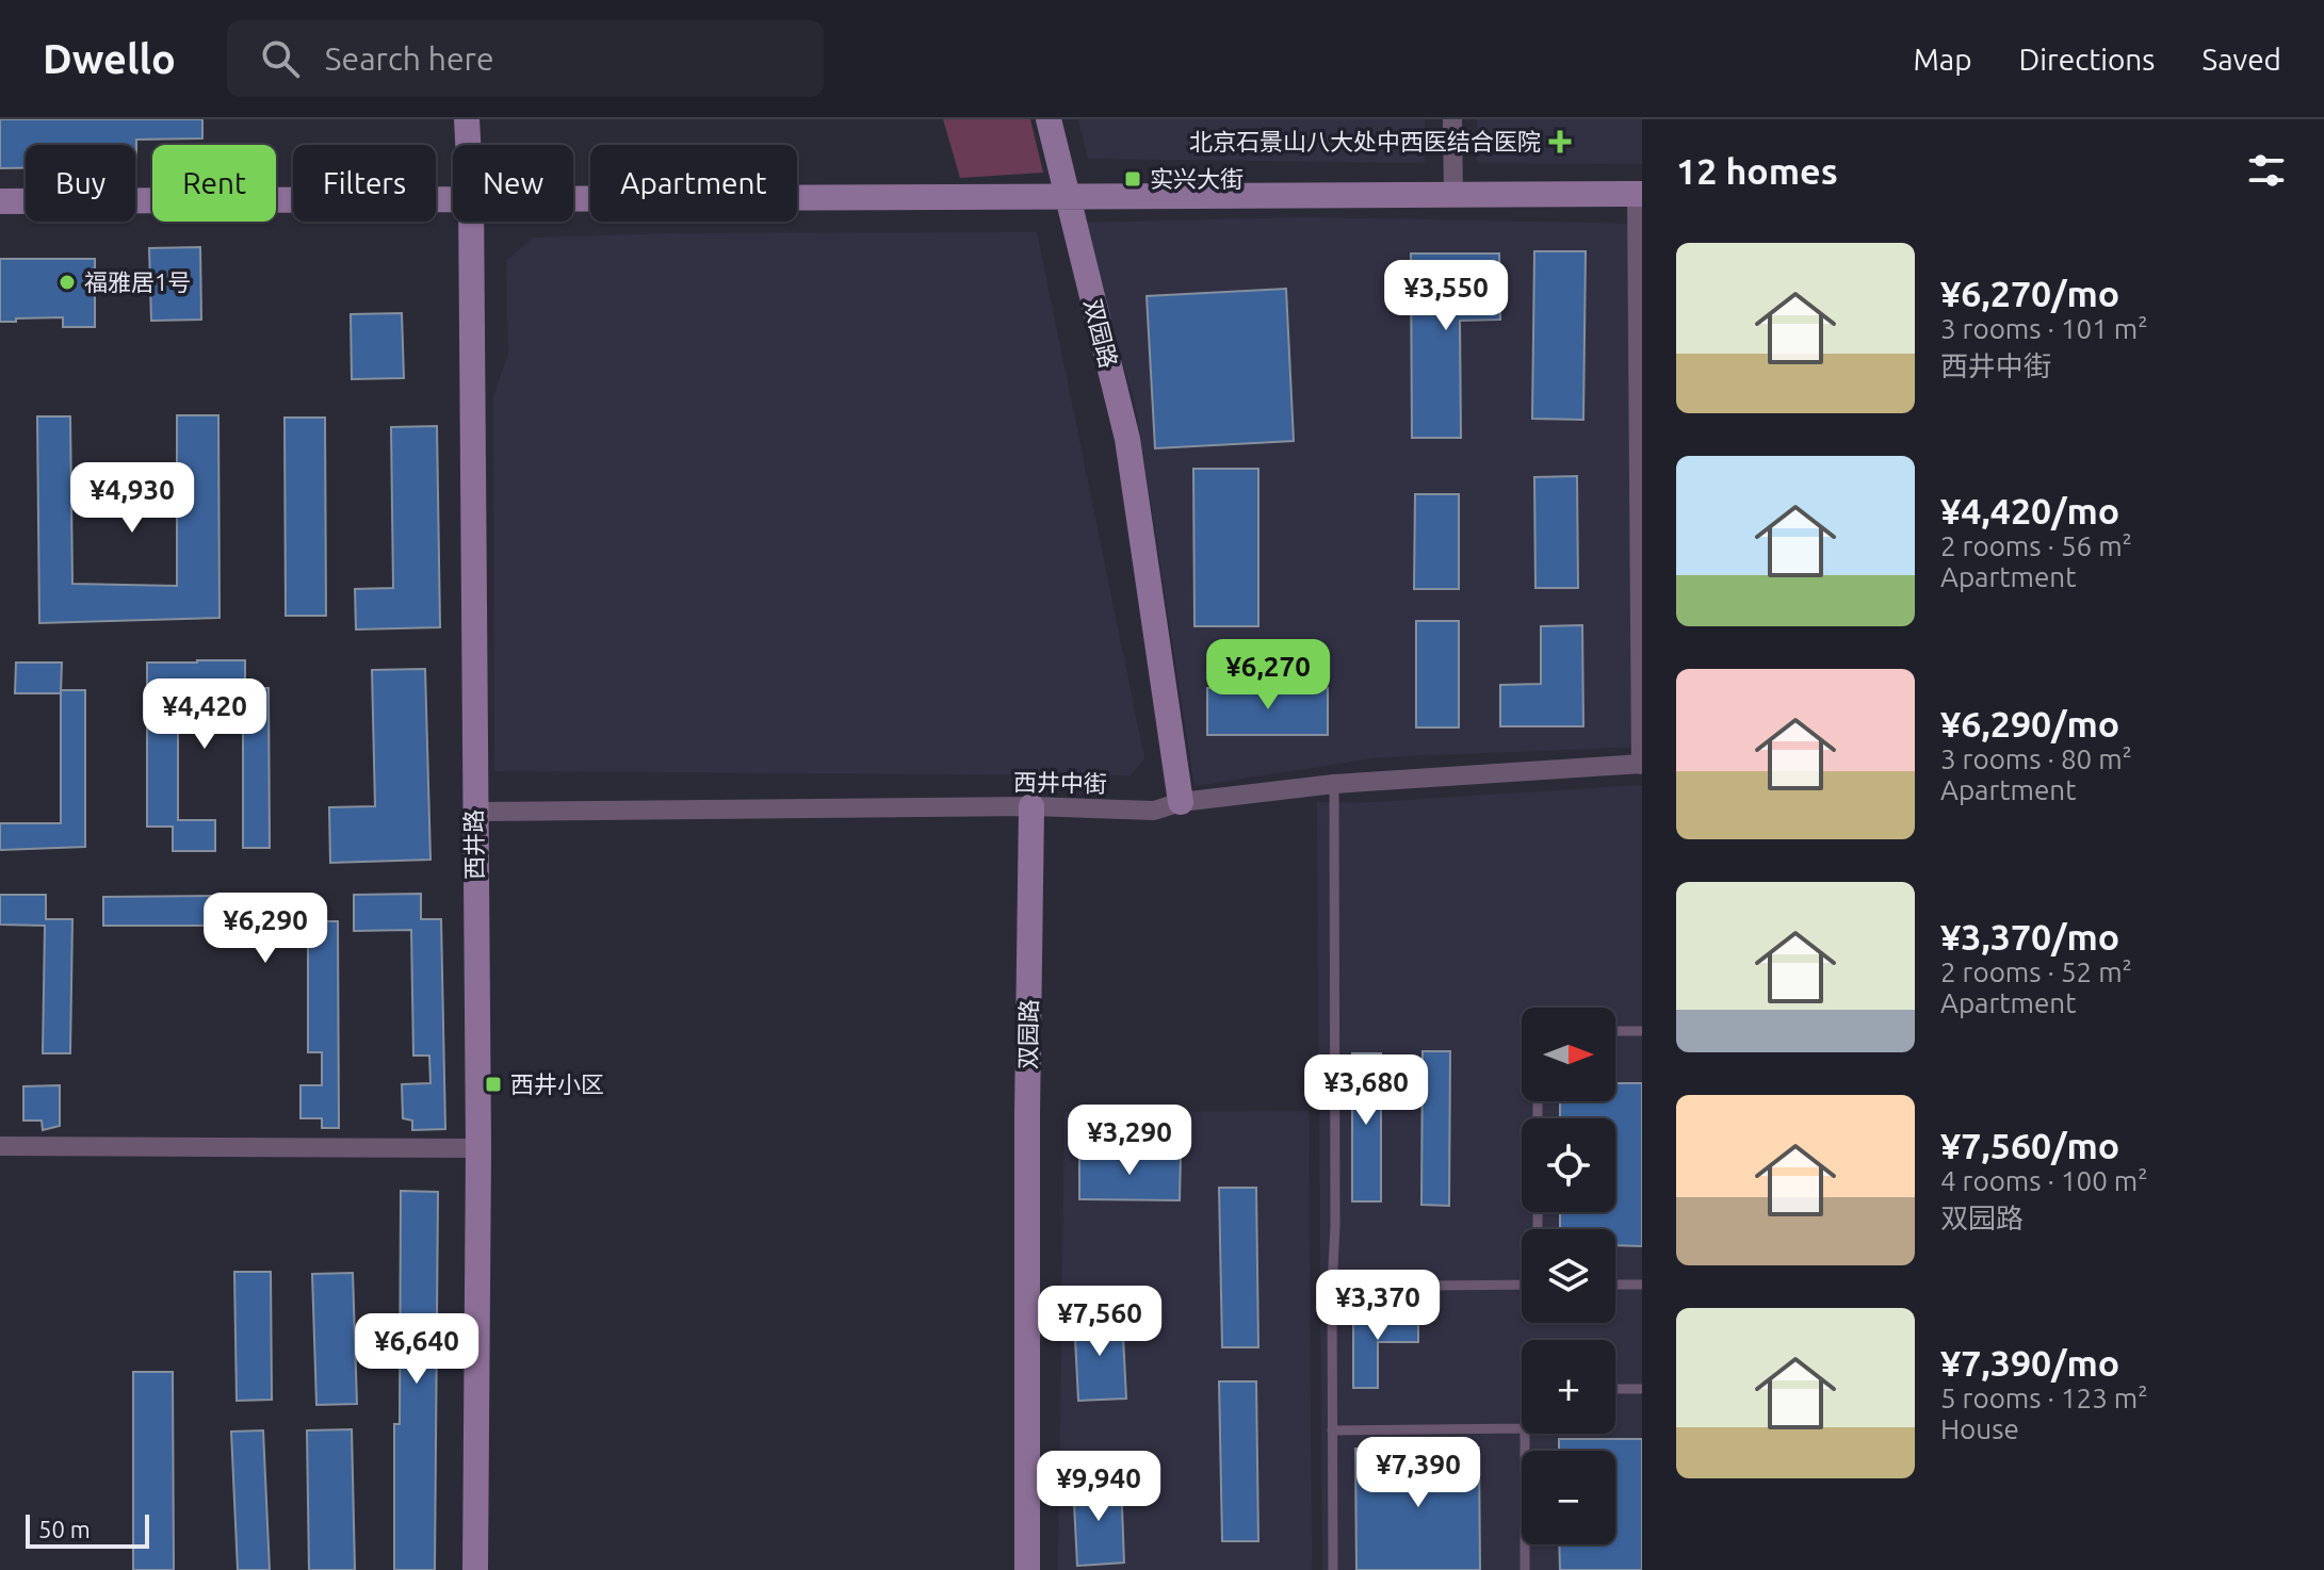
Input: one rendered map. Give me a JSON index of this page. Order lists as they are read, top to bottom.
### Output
{
  "streets": {
    "street": ["双园路", "西井中街", "西井路"]
  },
  "crossings": [
    ["双园路", "西井中街"],
    ["西井中街", "西井路"]
  ],
  "places": {
    "health": ["北京石景山八大处中西医结合医院"],
    "transit": ["实兴大街", "西井小区"],
    "other": ["福雅居1号"]
  },
  "scale_bar": "50 m",
  "north": "right",
  "page": {
    "header": "Dwello",
    "search": "Search here",
    "nav": ["Map", "Directions", "Saved"],
    "heading": "12 homes",
    "chip": [
      "Buy",
      "Rent",
      "Filters",
      "New",
      "Apartment"
    ],
    "list": [
      {
        "name": "¥6,270/mo",
        "note": "3 rooms · 101 m² · 西井中街"
      },
      {
        "name": "¥4,420/mo",
        "note": "2 rooms · 56 m² · Apartment"
      },
      {
        "name": "¥6,290/mo",
        "note": "3 rooms · 80 m² · Apartment"
      },
      {
        "name": "¥3,370/mo",
        "note": "2 rooms · 52 m² · Apartment"
      },
      {
        "name": "¥7,560/mo",
        "note": "4 rooms · 100 m² · 双园路"
      },
      {
        "name": "¥7,390/mo",
        "note": "5 rooms · 123 m² · House"
      }
    ],
    "price": [
      "¥3,550",
      "¥4,930",
      "¥6,270",
      "¥4,420",
      "¥6,290",
      "¥3,680",
      "¥3,290",
      "¥3,370",
      "¥7,560",
      "¥6,640",
      "¥7,390",
      "¥9,940"
    ],
    "map_buttons": ["+", "−"],
    "scale": "50 m"
  }
}
